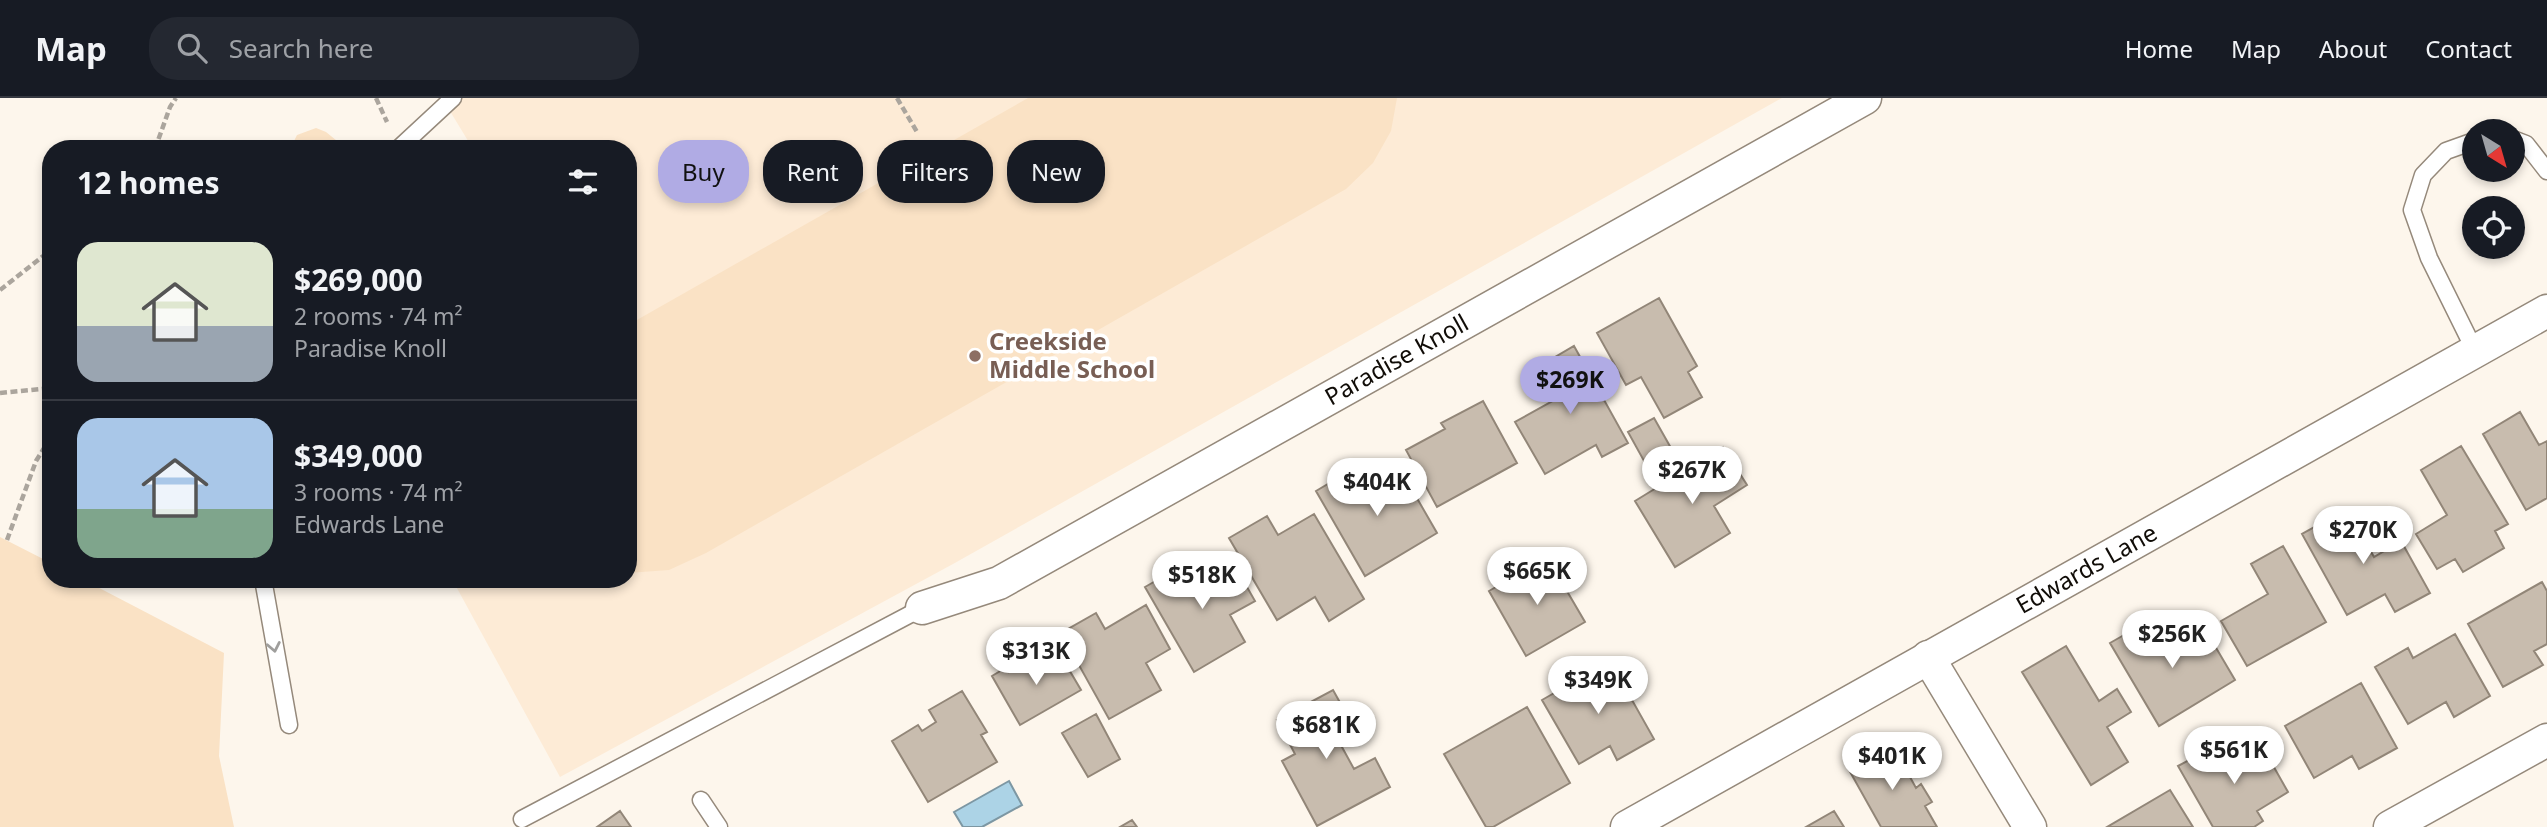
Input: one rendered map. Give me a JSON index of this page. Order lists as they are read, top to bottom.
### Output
{
  "streets": {
    "street": ["Paradise Knoll", "Edwards Lane"]
  },
  "places": ["Creekside Middle School"],
  "north": "bottom right",
  "page": {
    "header": "Map",
    "search": "Search here",
    "nav": [
      "Home",
      "Map",
      "About",
      "Contact"
    ],
    "chip": [
      "Buy",
      "Rent",
      "Filters",
      "New"
    ],
    "heading": "12 homes",
    "list": [
      {
        "name": "$269,000",
        "note": "2 rooms · 74 m² · Paradise Knoll"
      },
      {
        "name": "$349,000",
        "note": "3 rooms · 74 m² · Edwards Lane"
      }
    ],
    "price": [
      "$269K",
      "$267K",
      "$404K",
      "$270K",
      "$665K",
      "$518K",
      "$256K",
      "$313K",
      "$349K",
      "$681K",
      "$561K",
      "$401K"
    ]
  }
}
